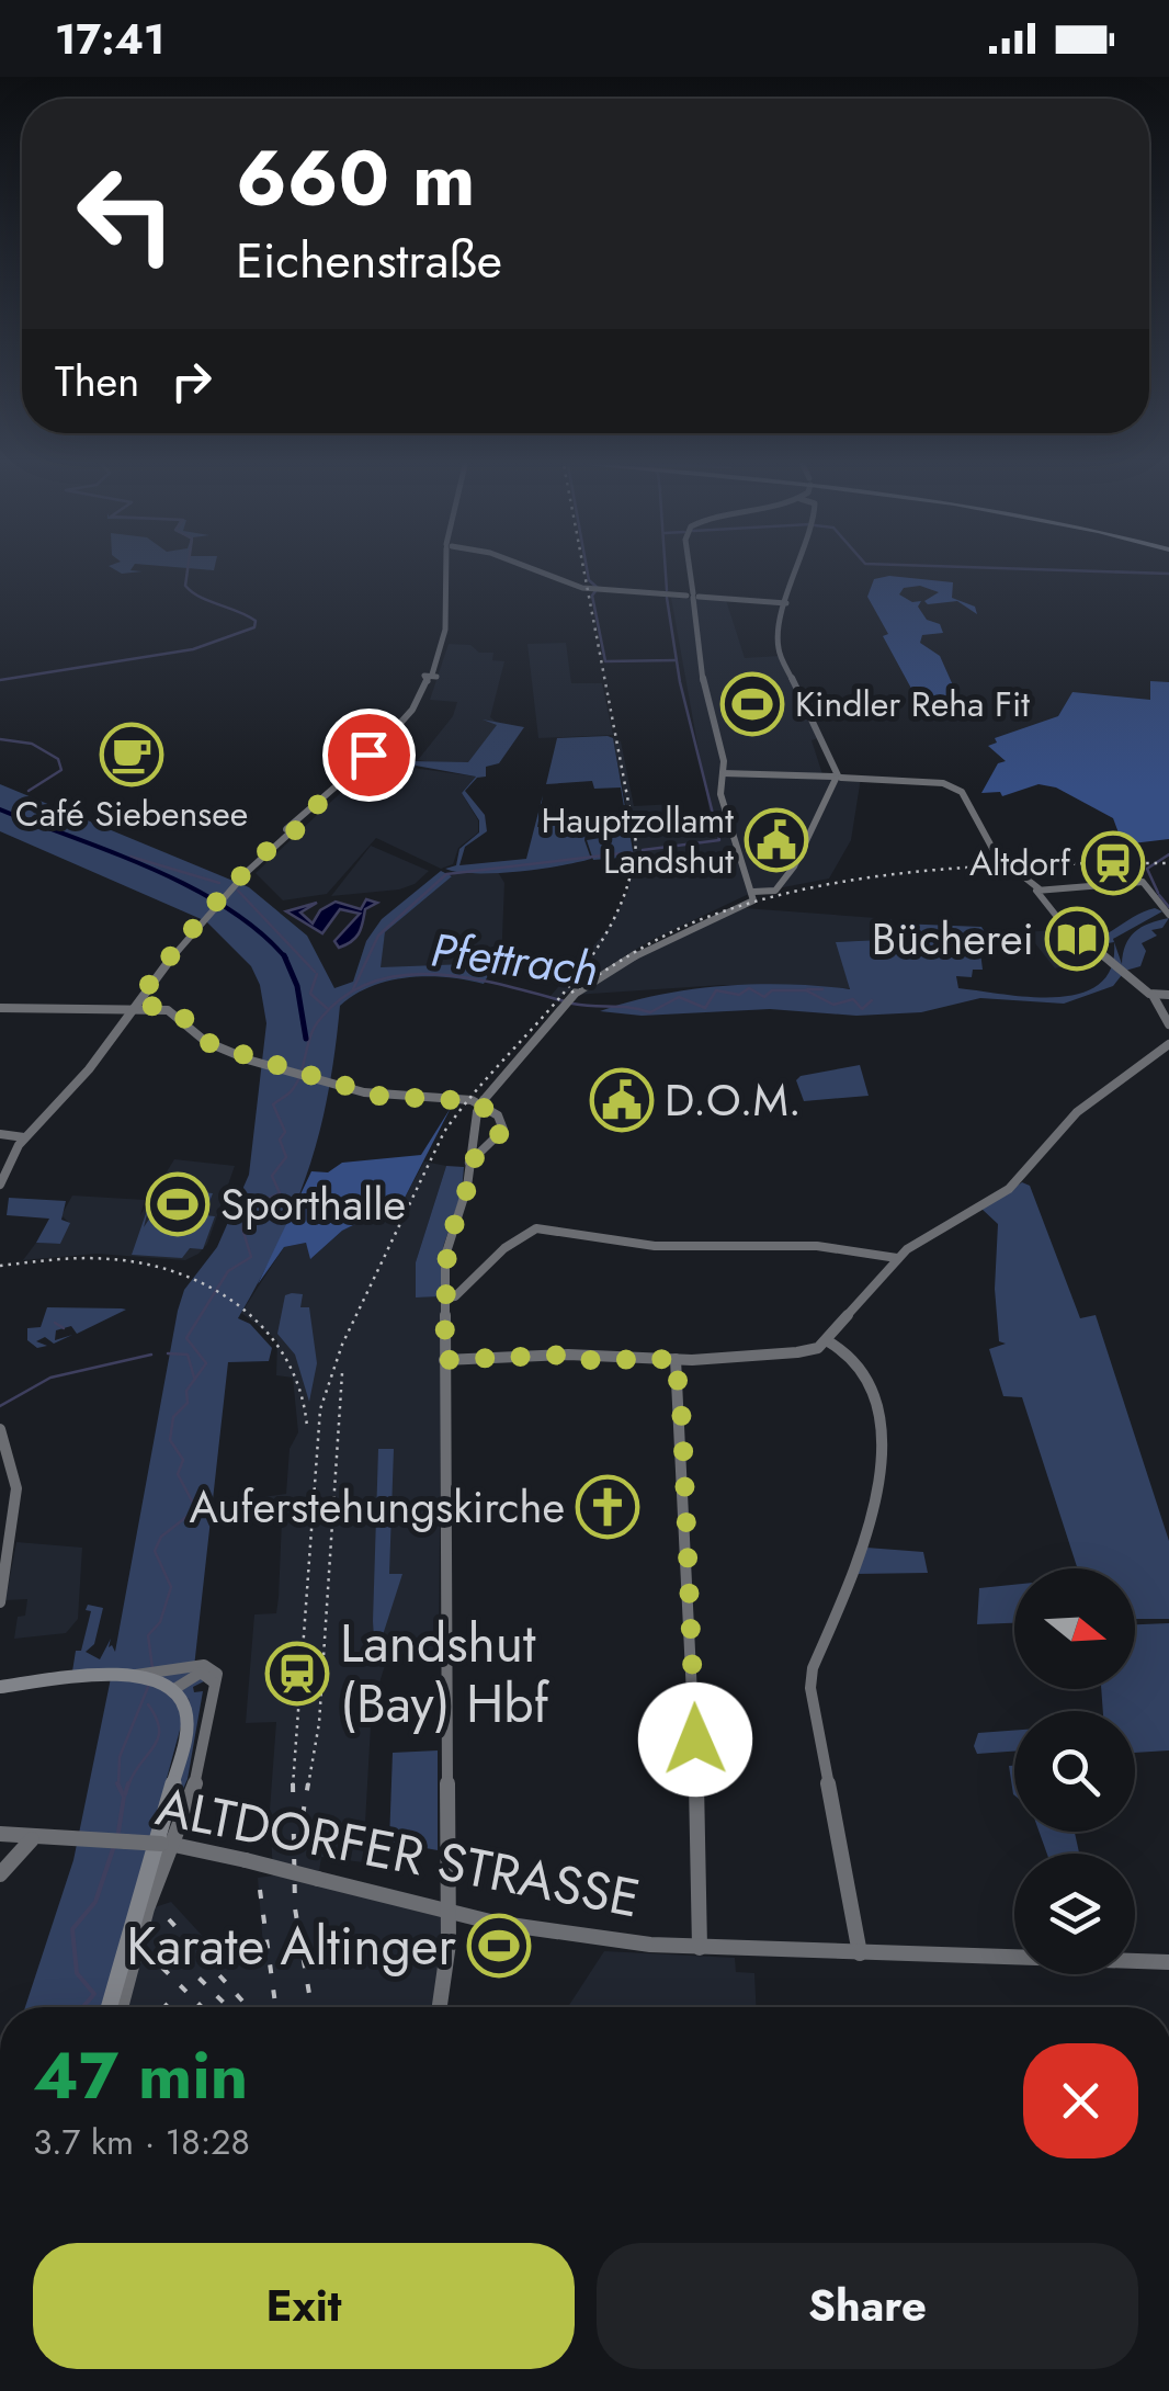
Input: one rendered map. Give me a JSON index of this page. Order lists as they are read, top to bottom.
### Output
{
  "streets": {
    "street": ["ALTDORFER STRASSE"]
  },
  "water": ["Pfettrach"],
  "places": {
    "sports": ["Kindler Reha Fit", "Sporthalle", "Karate Altinger"],
    "cafe": ["Café Siebensee"],
    "public building": ["Hauptzollamt Landshut", "D.O.M."],
    "station": ["Altdorf", "Landshut (Bay) Hbf"],
    "library": ["Bücherei"],
    "church": ["Auferstehungskirche"]
  },
  "north": "right",
  "page": {
    "status": "17:41",
    "turn": ["660 m", "Eichenstraße"],
    "then": "Then",
    "heading": ["47 min", "3.7 km · 18:28"],
    "buttons": ["Exit", "Share"]
  }
}
